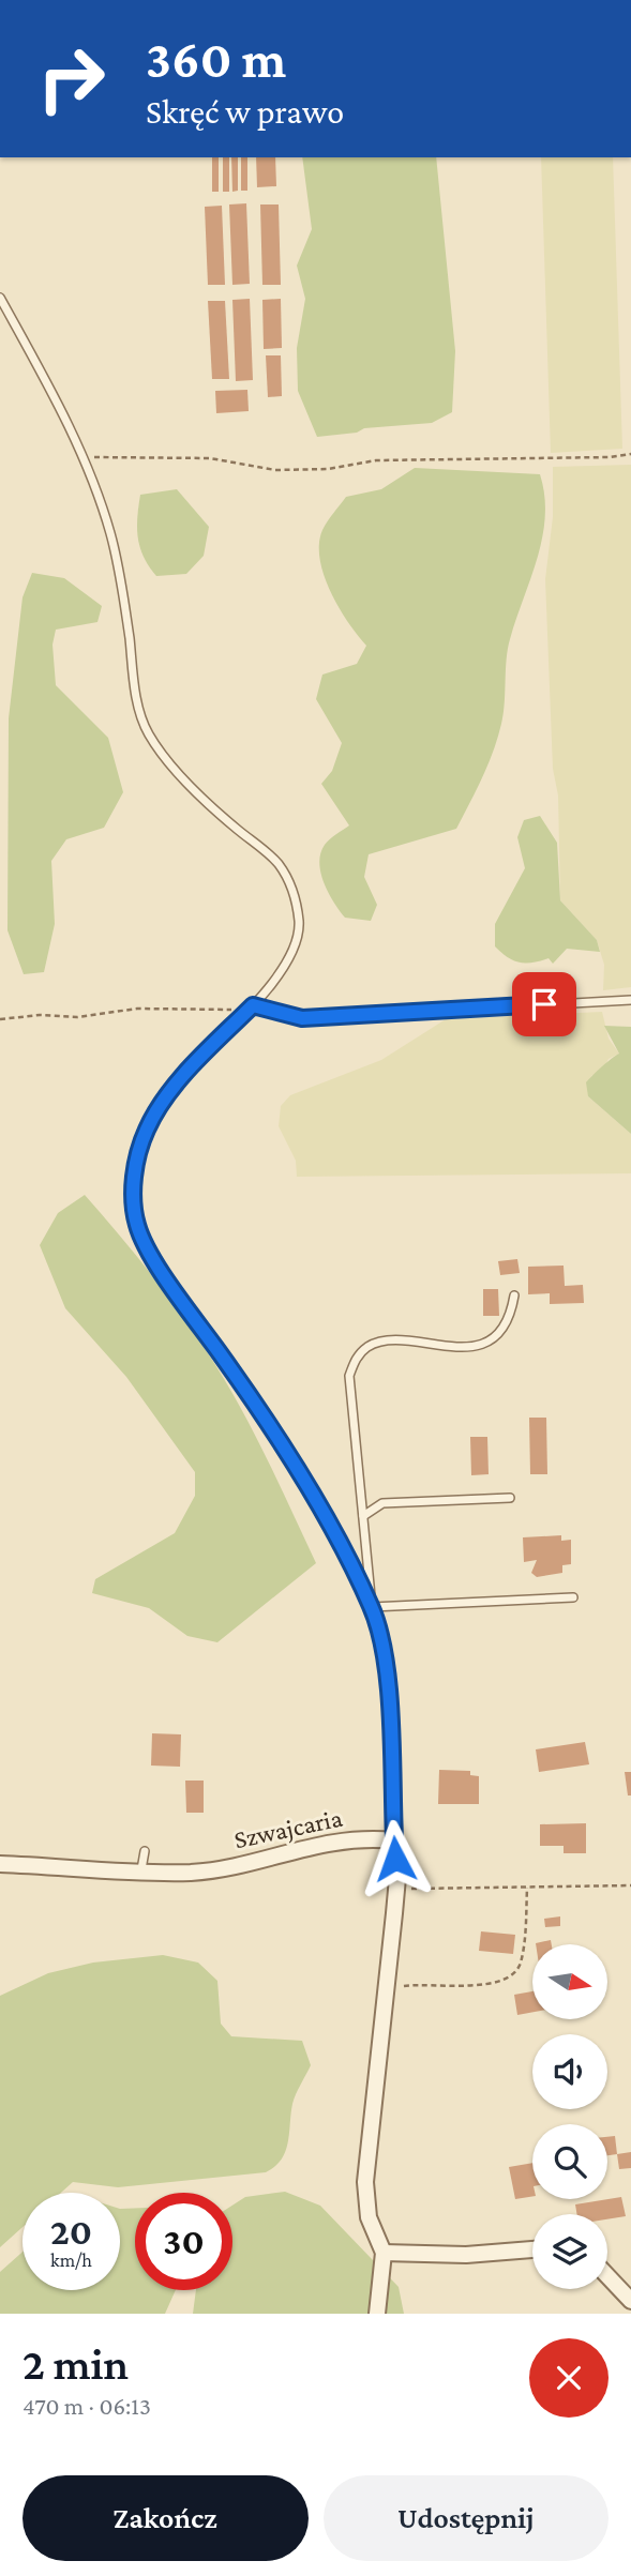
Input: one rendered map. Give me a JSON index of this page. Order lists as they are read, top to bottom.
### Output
{
  "streets": {
    "street": ["Szwajcaria"]
  },
  "north": "right",
  "page": {
    "turn": ["360 m", "Skręć w prawo"],
    "speed": "20 km/h",
    "limit": "30",
    "heading": ["2 min", "470 m · 06:13"],
    "buttons": ["Zakończ", "Udostępnij"]
  }
}
